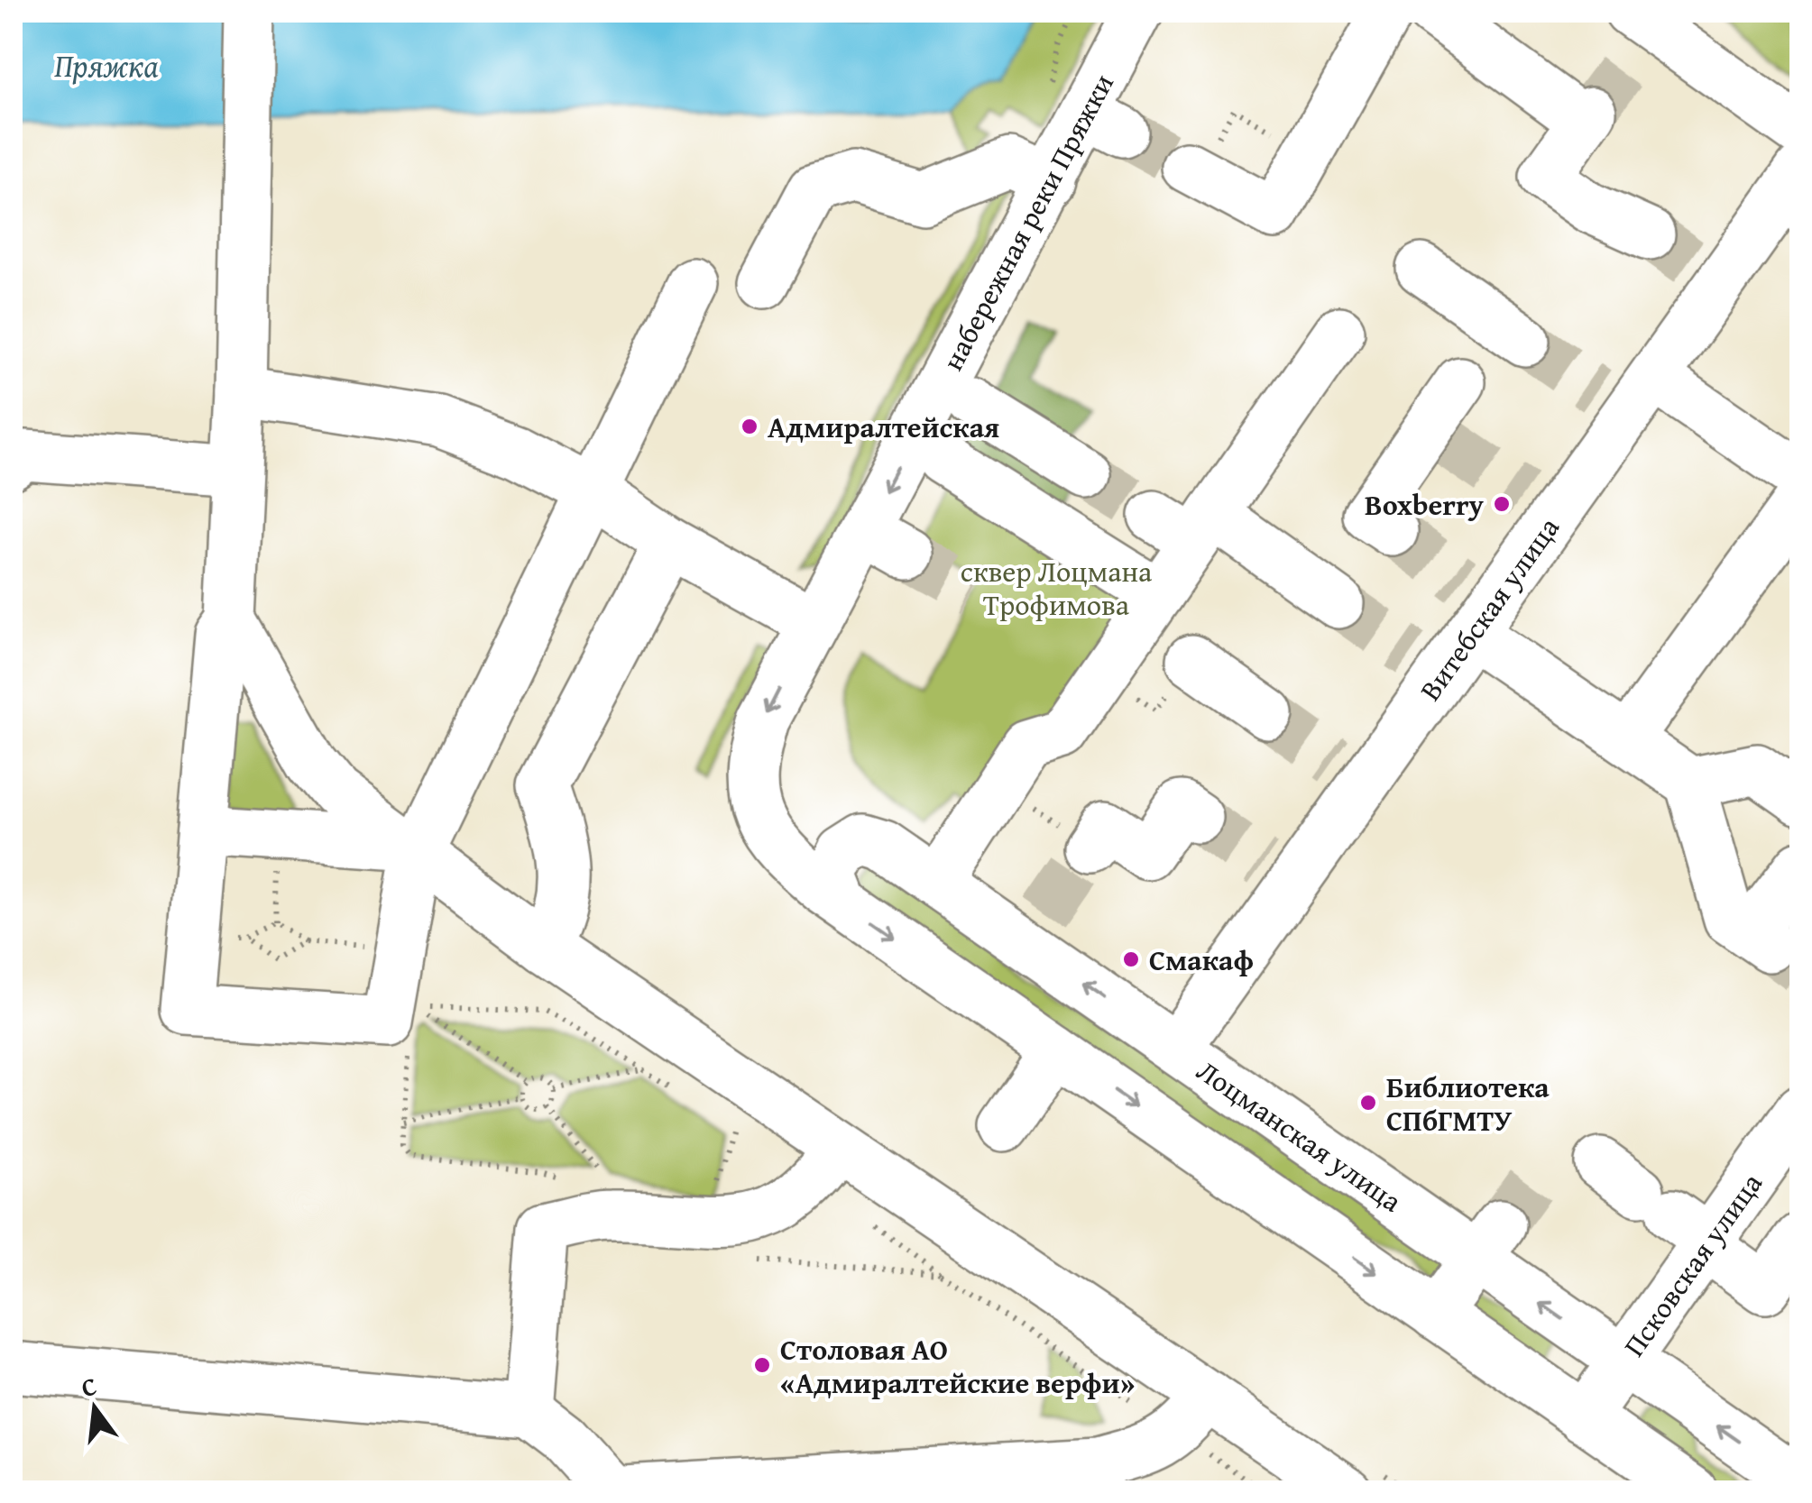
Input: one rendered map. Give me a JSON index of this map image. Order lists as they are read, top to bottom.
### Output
{
  "streets": {
    "street": [
      "набережная реки Пряжки",
      "Витебская улица",
      "Лоцманская улица",
      "Псковская улица"
    ]
  },
  "crossings": [
    ["Витебская улица", "Лоцманская улица"],
    ["Лоцманская улица", "Псковская улица"]
  ],
  "water": ["Пряжка"],
  "parks": ["сквер Лоцмана Трофимова"],
  "places": [
    "Адмиралтейская",
    "Boxberry",
    "Смакаф",
    "Библиотека СПбГМТУ",
    "Столовая АО «Адмиралтейские верфи»"
  ],
  "north": "top"
}
